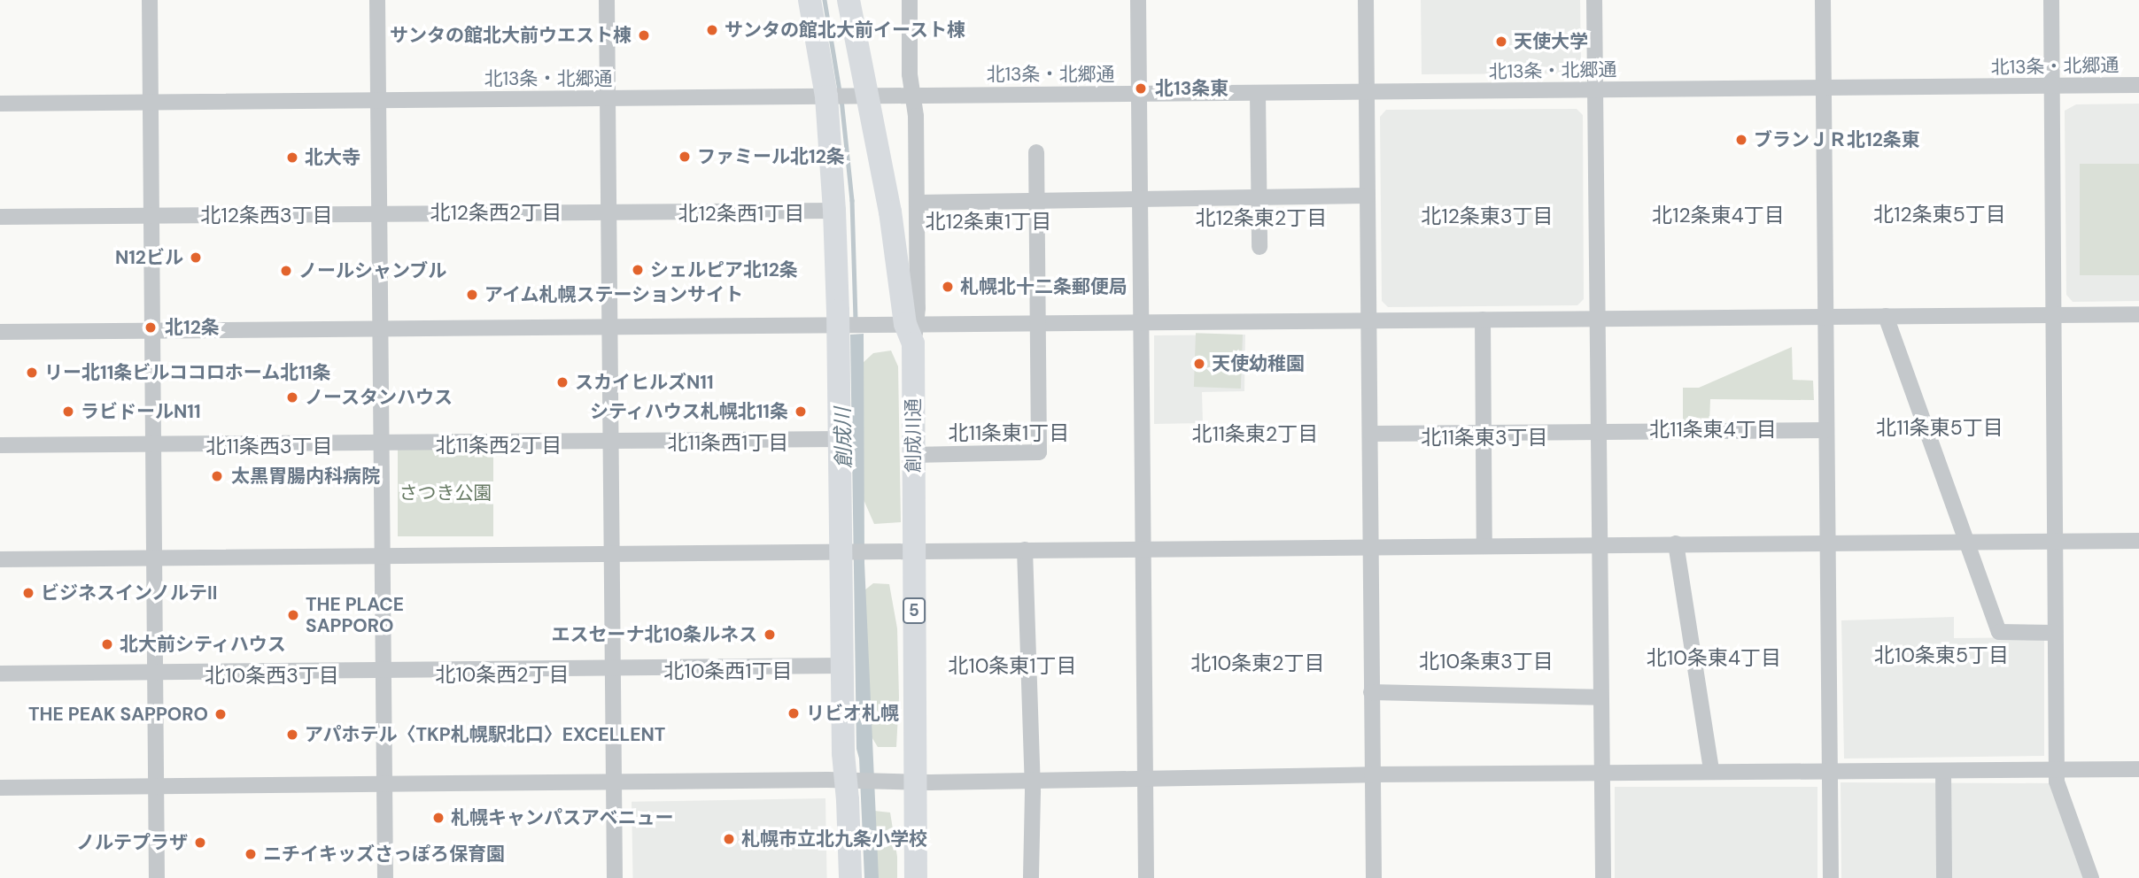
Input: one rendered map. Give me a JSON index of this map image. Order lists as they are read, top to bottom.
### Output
{
  "streets": {
    "highway": ["創成川通", "5"],
    "street": ["北13条・北郷通"]
  },
  "crossings": [
    ["北13条・北郷通", "創成川通"]
  ],
  "districts": [
    "北12条西2丁目",
    "北12条西1丁目",
    "北12条東5丁目",
    "北12条西3丁目",
    "北12条東4丁目",
    "北12条東3丁目",
    "北12条東2丁目",
    "北12条東1丁目",
    "北11条東5丁目",
    "北11条東4丁目",
    "北11条東1丁目",
    "北11条東2丁目",
    "北11条東3丁目",
    "北11条西1丁目",
    "北11条西2丁目",
    "北11条西3丁目",
    "北10条東5丁目",
    "北10条東4丁目",
    "北10条東3丁目",
    "北10条東2丁目",
    "北10条東1丁目",
    "北10条西1丁目",
    "北10条西2丁目",
    "北10条西3丁目"
  ],
  "water": ["創成川"],
  "parks": ["さつき公園"],
  "places": [
    "サンタの館北大前イースト棟",
    "サンタの館北大前ウエスト棟",
    "天使大学",
    "北13条東",
    "ブランＪＲ北12条東",
    "ファミール北12条",
    "北大寺",
    "N12ビル",
    "シェルピア北12条",
    "ノールシャンブル",
    "札幌北十二条郵便局",
    "アイム札幌ステーションサイト",
    "北12条",
    "天使幼稚園",
    "リー北11条ビルココロホーム北11条",
    "スカイヒルズN11",
    "ノースタンハウス",
    "ラビドールN11",
    "シティハウス札幌北11条",
    "太黒胃腸内科病院",
    "ビジネスインノルテII",
    "THE PLACE SAPPORO",
    "エスセーナ北10条ルネス",
    "北大前シティハウス",
    "リビオ札幌",
    "THE PEAK SAPPORO",
    "アパホテル〈TKP札幌駅北口〉EXCELLENT",
    "札幌キャンパスアベニュー",
    "札幌市立北九条小学校",
    "ノルテプラザ",
    "ニチイキッズさっぽろ保育園"
  ]
}
